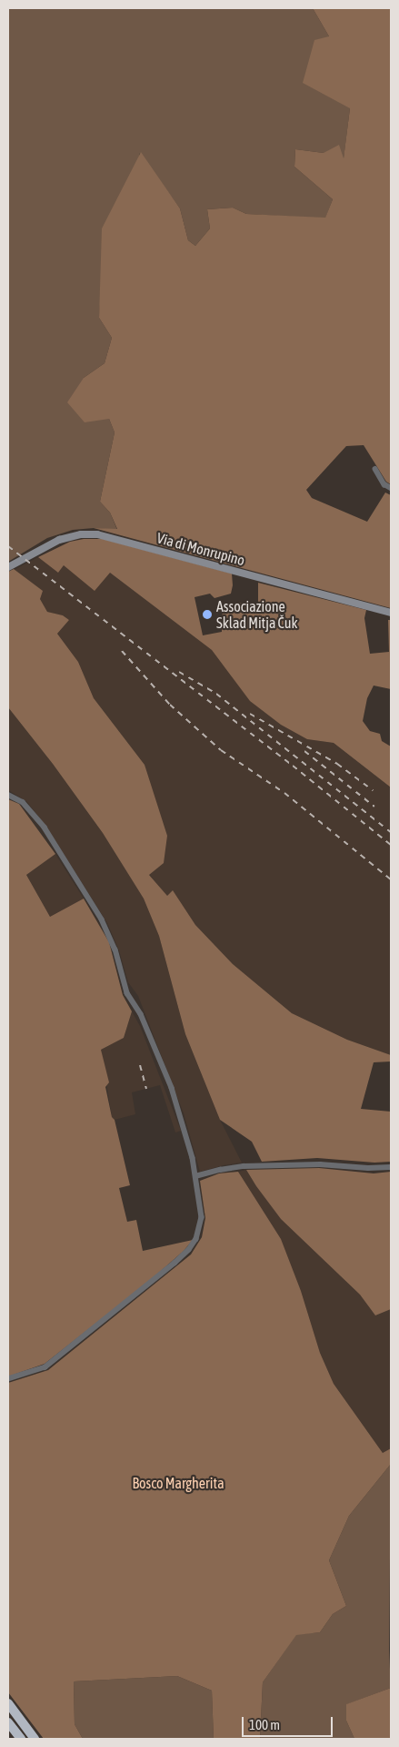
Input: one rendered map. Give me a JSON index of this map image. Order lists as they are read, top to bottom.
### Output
{
  "streets": {
    "main road": ["Via di Monrupino"]
  },
  "parks": ["Bosco Margherita"],
  "places": ["Associazione Sklad Mitja Čuk"],
  "scale_bar": "100 m"
}
